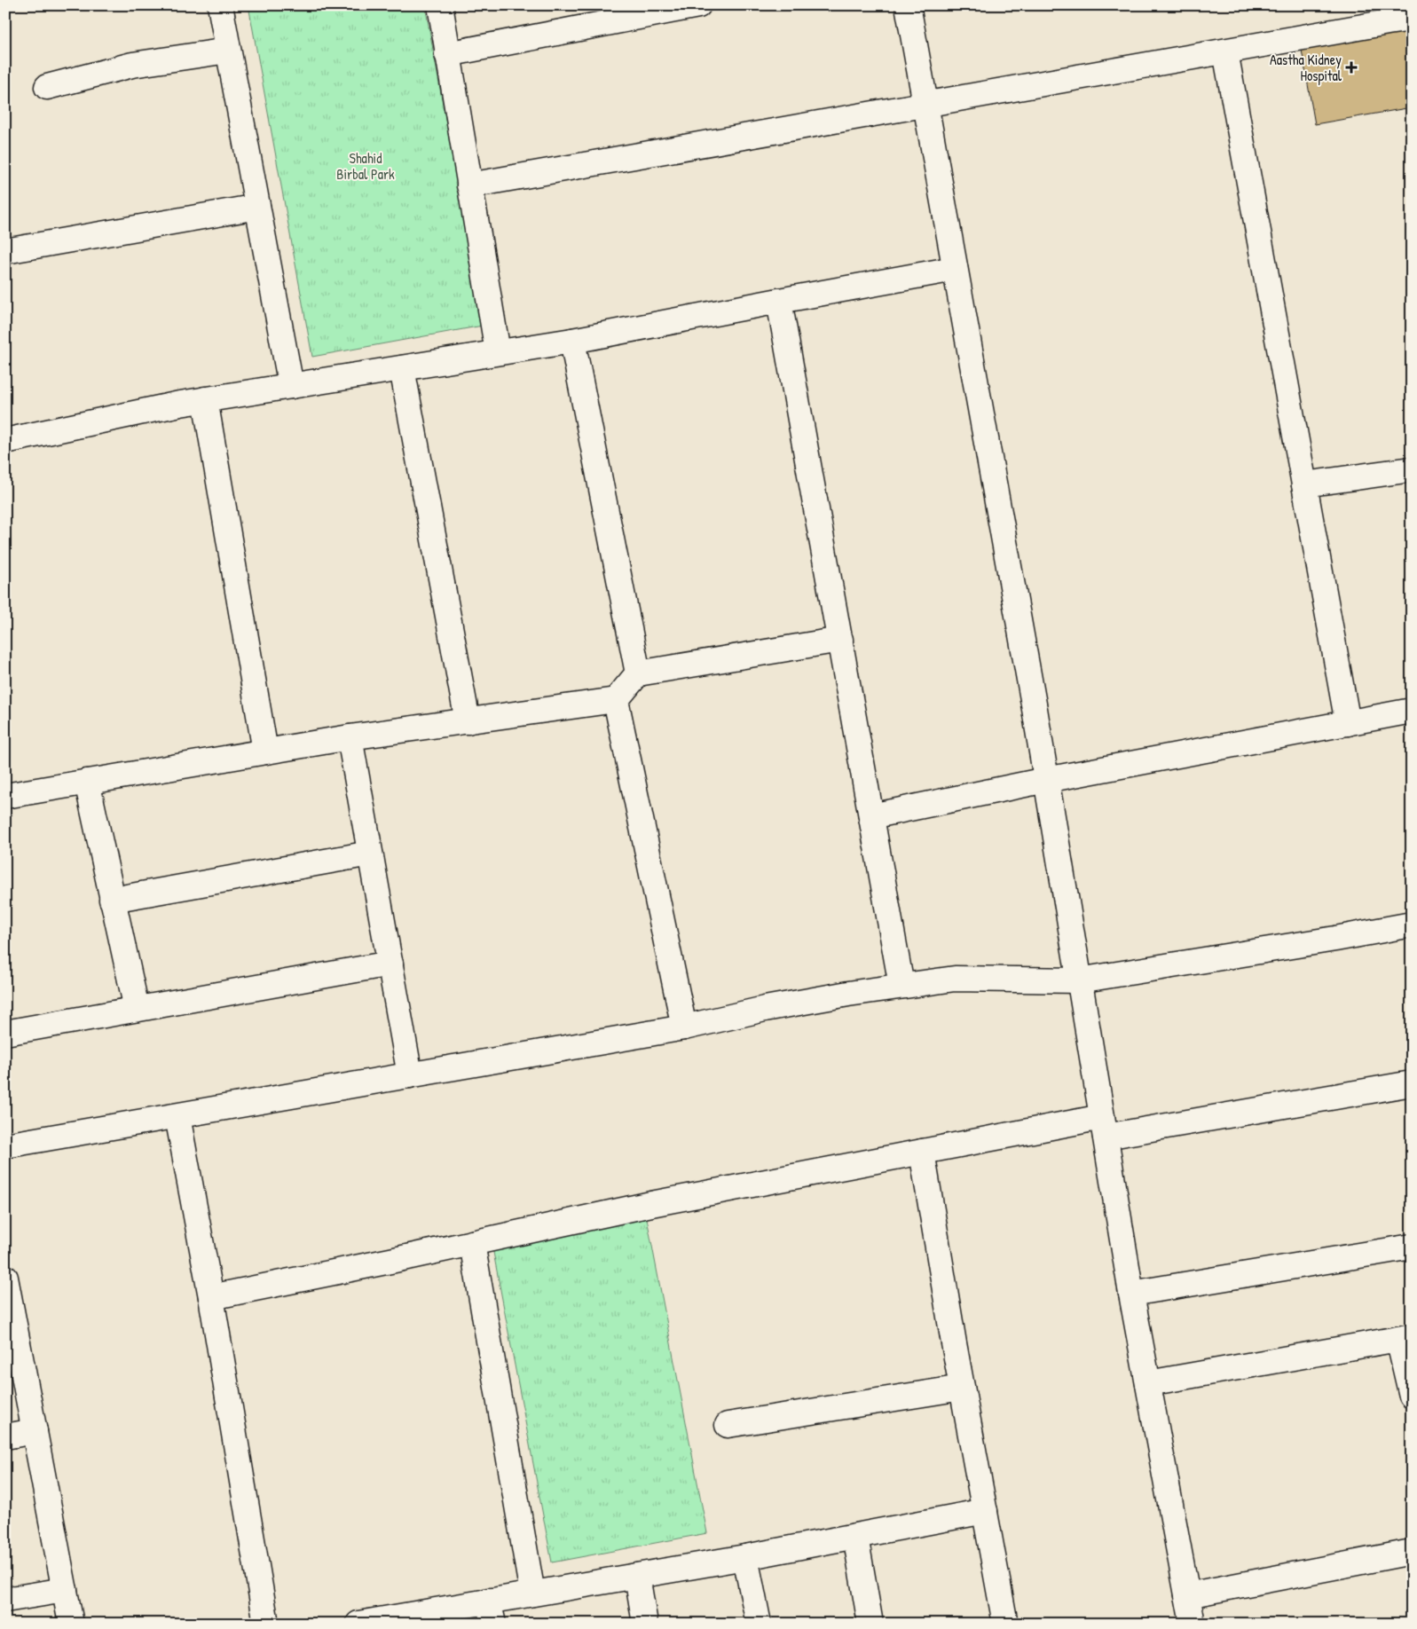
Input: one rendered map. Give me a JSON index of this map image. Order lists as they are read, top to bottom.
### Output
{
  "parks": ["Shahid Birbal Park"],
  "places": {
    "health": ["Aastha Kidney Hospital"]
  }
}
